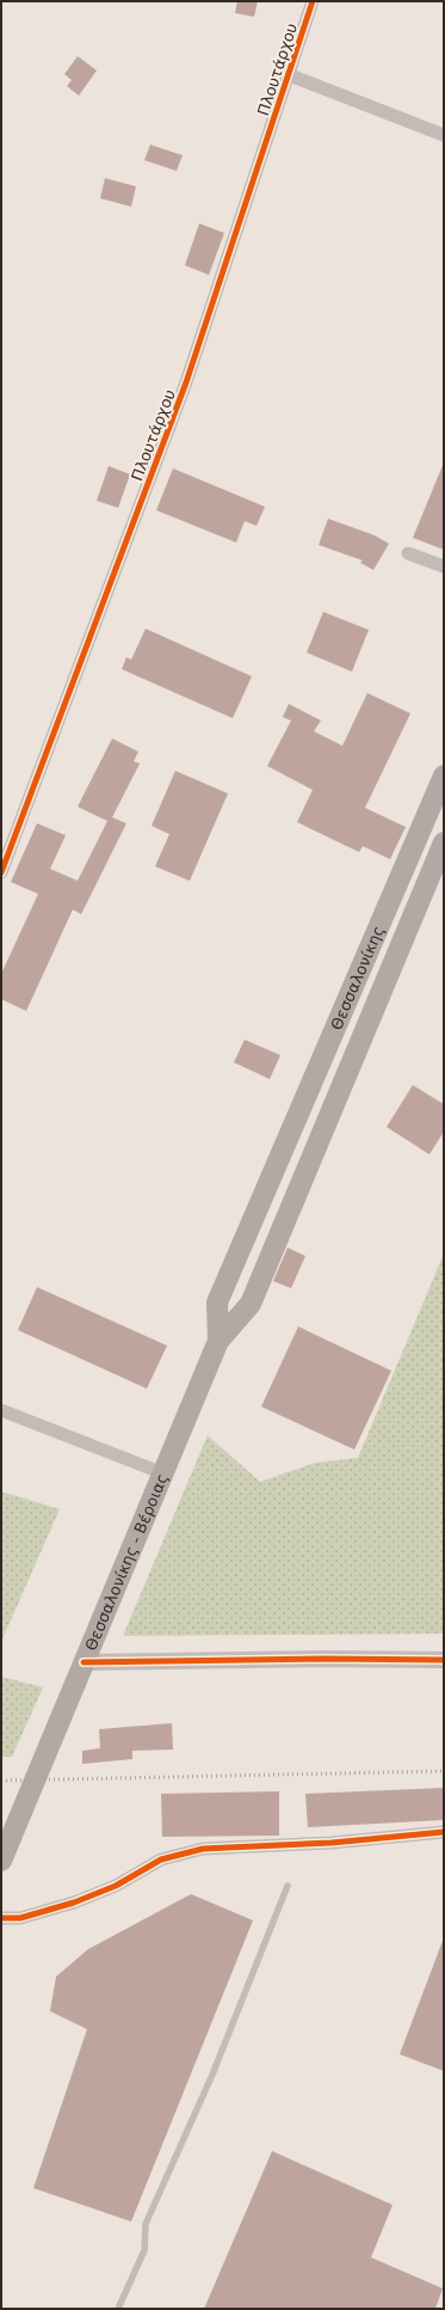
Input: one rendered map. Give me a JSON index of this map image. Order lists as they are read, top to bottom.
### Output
{
  "streets": {
    "main road": ["Θεσσαλονίκης", "Θεσσαλονίκης - Βέροιας"],
    "street": ["Πλουτάρχου"]
  },
  "crossings": [
    ["Θεσσαλονίκης", "Θεσσαλονίκης - Βέροιας"]
  ]
}
